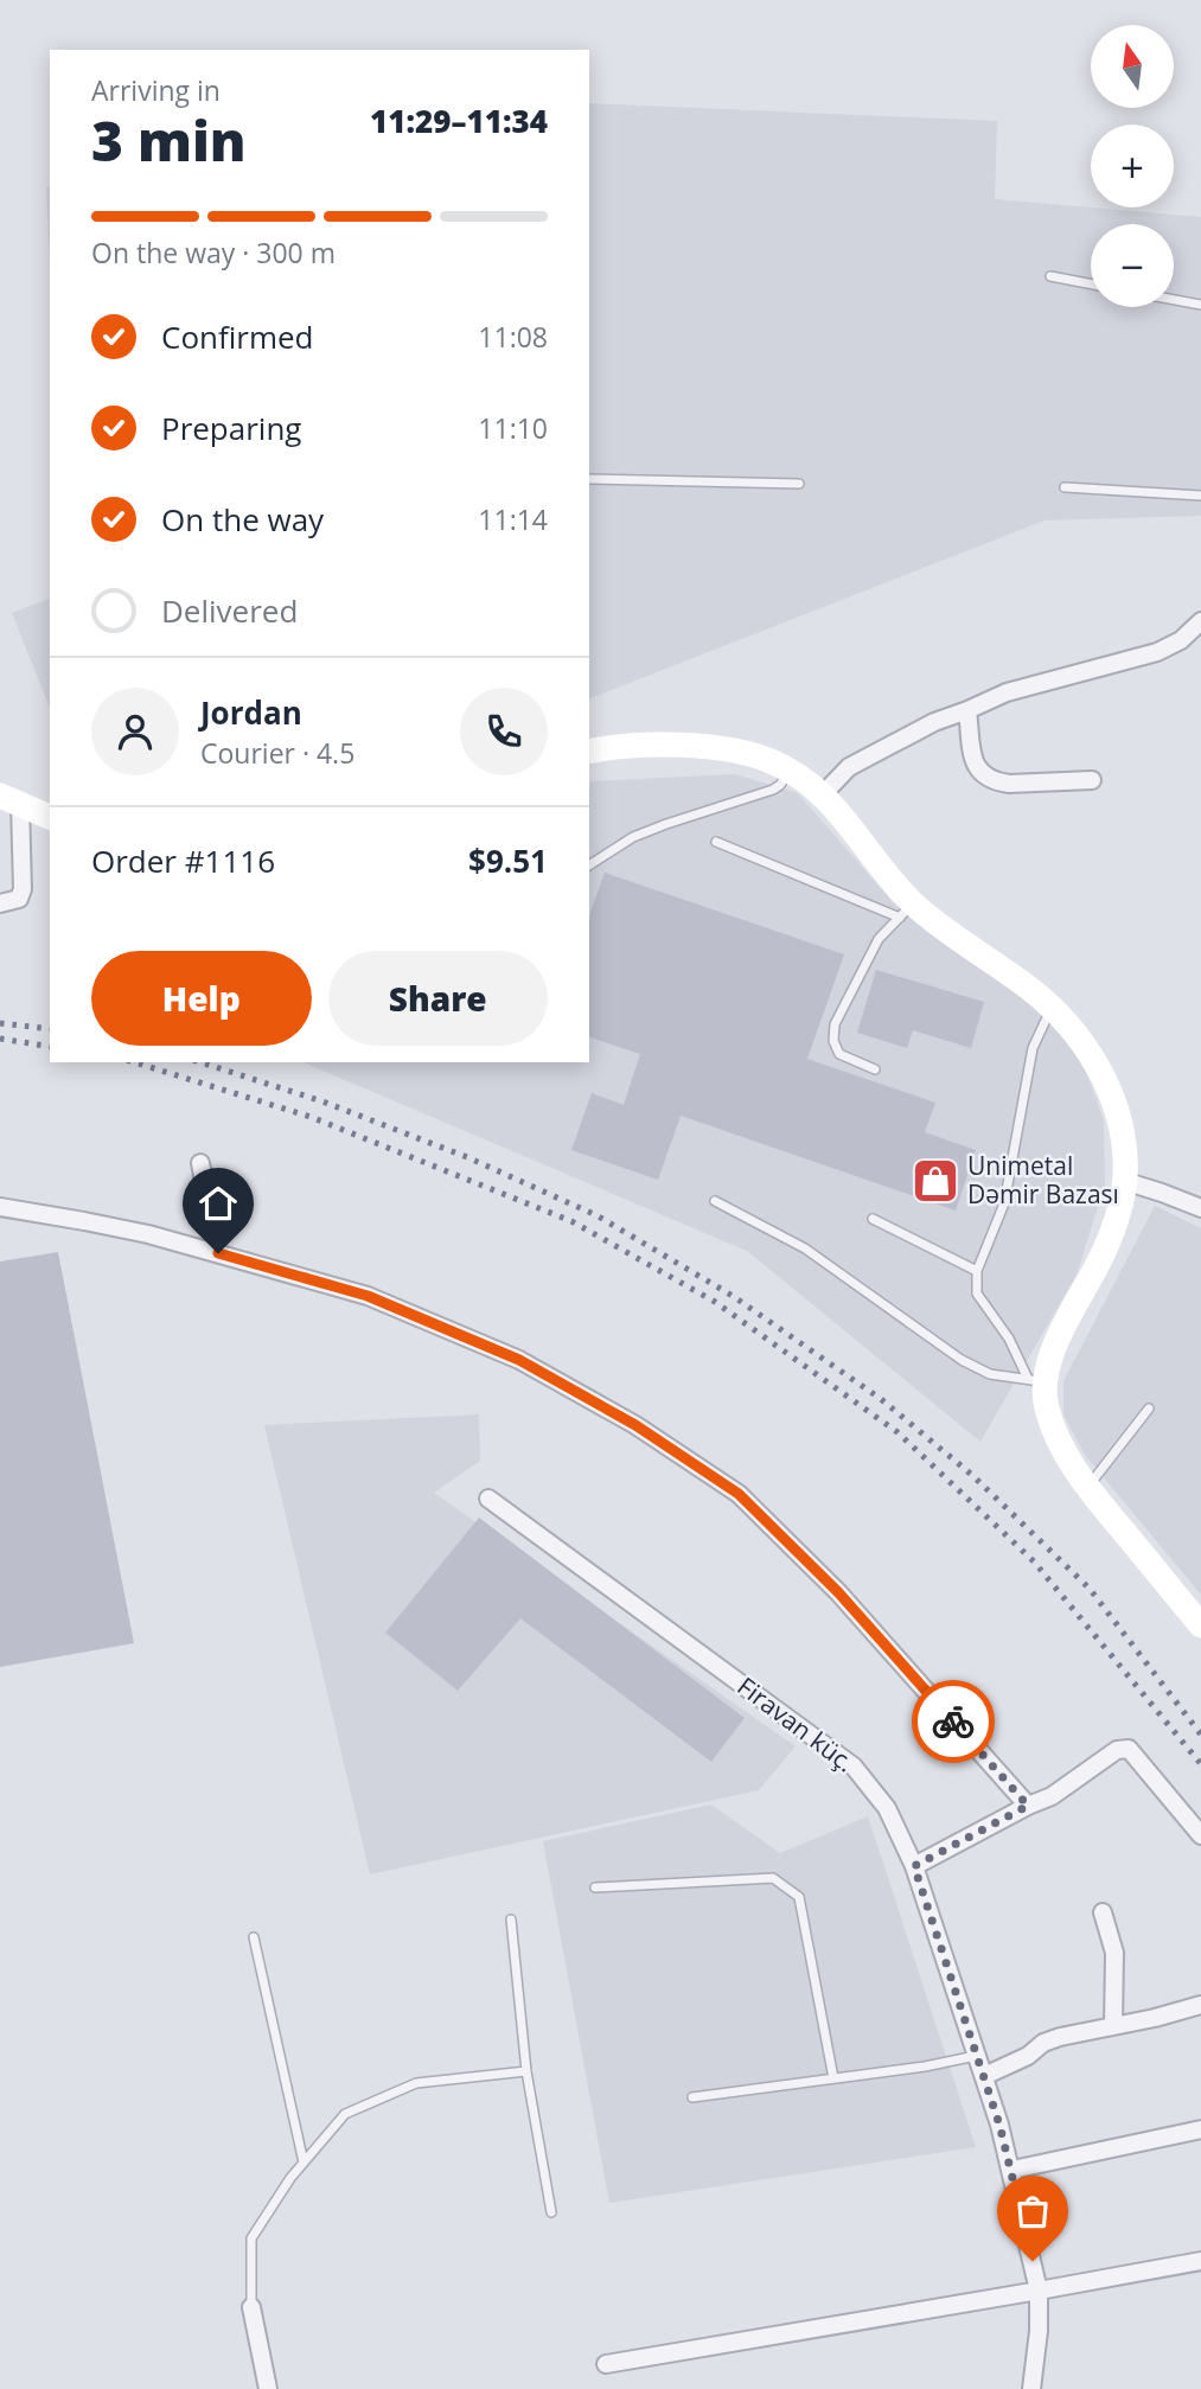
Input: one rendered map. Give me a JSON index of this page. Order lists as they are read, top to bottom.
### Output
{
  "streets": {
    "street": ["Firavan küç."]
  },
  "places": {
    "shop": ["Unimetal Dəmir Bazası"]
  },
  "north": "top",
  "page": {
    "map_buttons": ["+", "−"],
    "heading": ["3 min", "Arriving in", "11:29–11:34"],
    "panel": [
      "Jordan",
      "Courier · 4.5",
      "Order #1116",
      "$9.51"
    ],
    "bar": "On the way · 300 m",
    "list": [
      ["Confirmed", "11:08"],
      ["Preparing", "11:10"],
      ["On the way", "11:14"],
      "Delivered"
    ],
    "buttons": ["Help", "Share"]
  }
}
